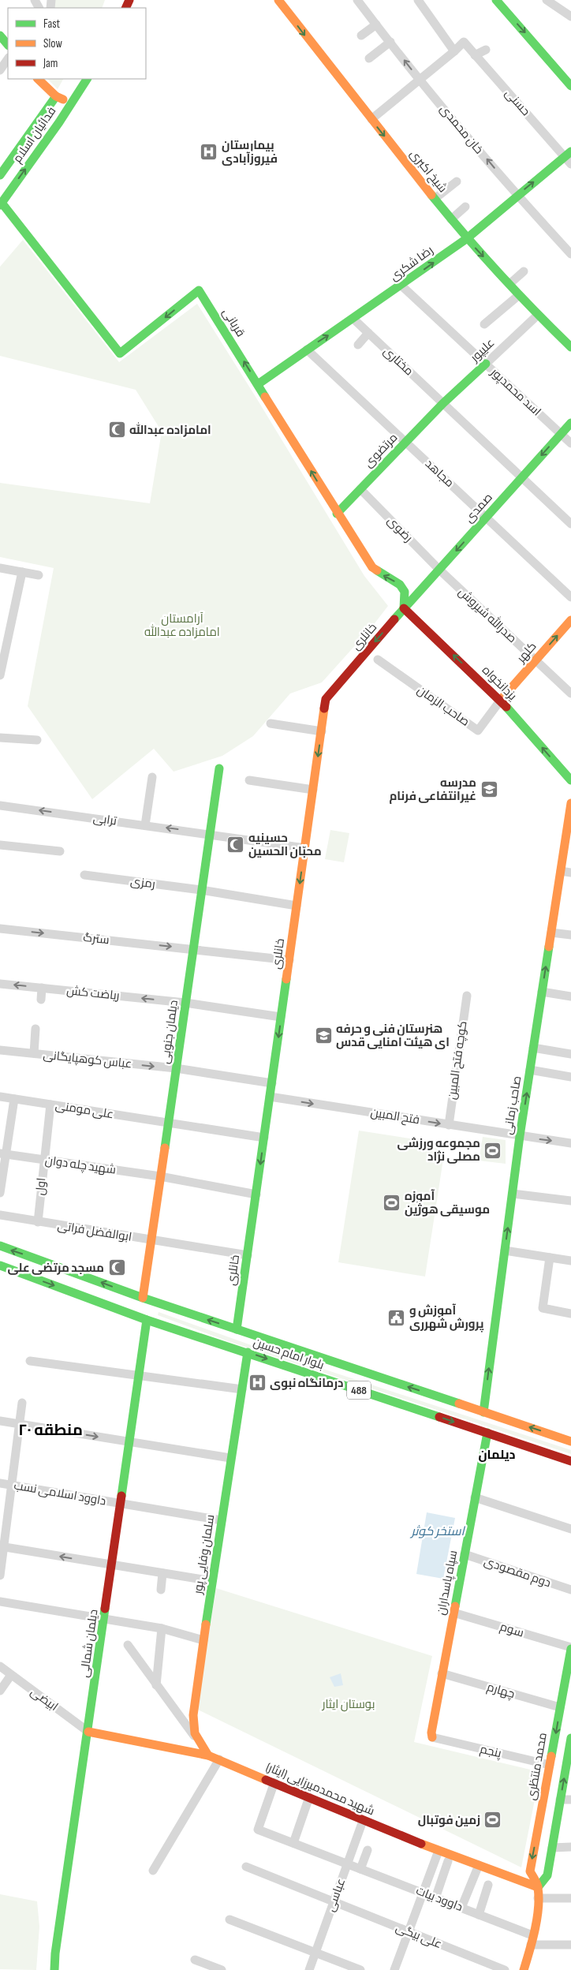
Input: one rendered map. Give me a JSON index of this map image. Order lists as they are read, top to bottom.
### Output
{
  "streets": {
    "street": [
      "حسنی",
      "خان محمدی",
      "فدائیان اسلام",
      "شیخ اکبری",
      "رضا شکری",
      "قربانی",
      "علیپور",
      "مختاری",
      "اسد محمدپور",
      "مرتضوی",
      "مجاهد",
      "صمدی",
      "رضوی",
      "صدرالله شیروش",
      "خانلری",
      "کلهر",
      "یزدانخواه",
      "صاحب الزمان",
      "ترابی",
      "رمزی",
      "سترگ",
      "ریاضت کش",
      "دیلمان جنوبی",
      "عباس کوهپایگانی",
      "کوچه فتح المبین",
      "صاحب زمانی",
      "علی مومنی",
      "فتح المبین",
      "شهید چله دوان",
      "اول",
      "ابوالفضل فراتی",
      "بلوار امام حسین",
      "488",
      "داوود اسلامی نسب",
      "سلمان وفایی پور",
      "دوم مقصودی",
      "سپاه پاسداران",
      "سوم",
      "دیلمان شمالی",
      "چهارم",
      "ابیضی",
      "پنجم",
      "محمد منتظری",
      "شهید محمدمیرزایی (ایثار)",
      "عباسی",
      "داوود بیات",
      "علی بیگی"
    ]
  },
  "crossings": [
    ["حسنی", "رضا شکری"],
    ["خان محمدی", "رضا شکری"],
    ["فدائیان اسلام", "قربانی"],
    ["شیخ اکبری", "رضا شکری"],
    ["شیخ اکبری", "علیپور"],
    ["رضا شکری", "قربانی"],
    ["رضا شکری", "مختاری"],
    ["رضا شکری", "اسد محمدپور"],
    ["رضا شکری", "مجاهد"],
    ["قربانی", "مرتضوی"],
    ["قربانی", "صمدی"],
    ["قربانی", "خانلری"],
    ["قربانی", "یزدانخواه"],
    ["علیپور", "مختاری"],
    ["علیپور", "اسد محمدپور"],
    ["علیپور", "مرتضوی"],
    ["مختاری", "مرتضوی"],
    ["مختاری", "صمدی"],
    ["اسد محمدپور", "صمدی"],
    ["مرتضوی", "مجاهد"],
    ["مرتضوی", "رضوی"],
    ["مجاهد", "صمدی"],
    ["صمدی", "رضوی"],
    ["صمدی", "صدرالله شیروش"],
    ["صمدی", "خانلری"],
    ["صمدی", "یزدانخواه"],
    ["رضوی", "صدرالله شیروش"],
    ["صدرالله شیروش", "کلهر"],
    ["خانلری", "یزدانخواه"],
    ["خانلری", "ترابی"],
    ["خانلری", "ریاضت کش"],
    ["خانلری", "عباس کوهپایگانی"],
    ["خانلری", "علی مومنی"],
    ["خانلری", "فتح المبین"],
    ["خانلری", "شهید چله دوان"],
    ["خانلری", "ابوالفضل فراتی"],
    ["خانلری", "بلوار امام حسین"],
    ["کلهر", "یزدانخواه"],
    ["کلهر", "صاحب الزمان"],
    ["یزدانخواه", "صاحب الزمان"],
    ["ترابی", "دیلمان جنوبی"],
    ["رمزی", "دیلمان جنوبی"],
    ["سترگ", "دیلمان جنوبی"],
    ["ریاضت کش", "دیلمان جنوبی"],
    ["دیلمان جنوبی", "عباس کوهپایگانی"],
    ["دیلمان جنوبی", "علی مومنی"],
    ["دیلمان جنوبی", "شهید چله دوان"],
    ["دیلمان جنوبی", "ابوالفضل فراتی"],
    ["دیلمان جنوبی", "بلوار امام حسین"],
    ["کوچه فتح المبین", "فتح المبین"],
    ["صاحب زمانی", "فتح المبین"],
    ["صاحب زمانی", "بلوار امام حسین"],
    ["علی مومنی", "اول"],
    ["شهید چله دوان", "اول"],
    ["اول", "ابوالفضل فراتی"],
    ["بلوار امام حسین", "سلمان وفایی پور"],
    ["بلوار امام حسین", "سپاه پاسداران"],
    ["بلوار امام حسین", "دیلمان شمالی"],
    ["داوود اسلامی نسب", "سلمان وفایی پور"],
    ["داوود اسلامی نسب", "دیلمان شمالی"],
    ["سلمان وفایی پور", "شهید محمدمیرزایی (ایثار)"],
    ["دوم مقصودی", "سپاه پاسداران"],
    ["سپاه پاسداران", "سوم"],
    ["سپاه پاسداران", "چهارم"],
    ["سپاه پاسداران", "پنجم"],
    ["سوم", "محمد منتظری"],
    ["دیلمان شمالی", "ابیضی"],
    ["دیلمان شمالی", "شهید محمدمیرزایی (ایثار)"],
    ["چهارم", "محمد منتظری"],
    ["ابیضی", "شهید محمدمیرزایی (ایثار)"],
    ["پنجم", "محمد منتظری"],
    ["محمد منتظری", "شهید محمدمیرزایی (ایثار)"],
    ["محمد منتظری", "داوود بیات"],
    ["شهید محمدمیرزایی (ایثار)", "عباسی"],
    ["شهید محمدمیرزایی (ایثار)", "داوود بیات"],
    ["عباسی", "داوود بیات"],
    ["عباسی", "علی بیگی"]
  ],
  "one_way": [
    "خان محمدی",
    "شیخ اکبری",
    "رضا شکری",
    "قربانی",
    "صمدی",
    "خانلری",
    "کلهر",
    "یزدانخواه",
    "سترگ",
    "ریاضت کش",
    "عباس کوهپایگانی",
    "صاحب زمانی"
  ],
  "districts": ["منطقه ۲۰", "دیلمان"],
  "water": ["استخر کوثر"],
  "parks": ["آرامستان امامزاده عبدالله", "بوستان ایثار"],
  "places": {
    "hospital": ["بیمارستان فیروزآبادی", "درمانگاه نبوی"],
    "mosque": ["امامزاده عبدالله", "حسینیه محبّان الحسین", "مسجد مرتضی علی"],
    "school or university": ["مدرسه غیرانتفاعی فرنام", "هنرستان فنی و حرفه ای هیئت امنایی قدس"],
    "sports": ["مجموعه ورزشی مصلی نژاد", "آموزه موسیقی هوژین", "زمین فوتبال"],
    "public building": ["آموزش و پرورش شهرری"]
  },
  "legend": ["Fast", "Slow", "Jam"]
}
